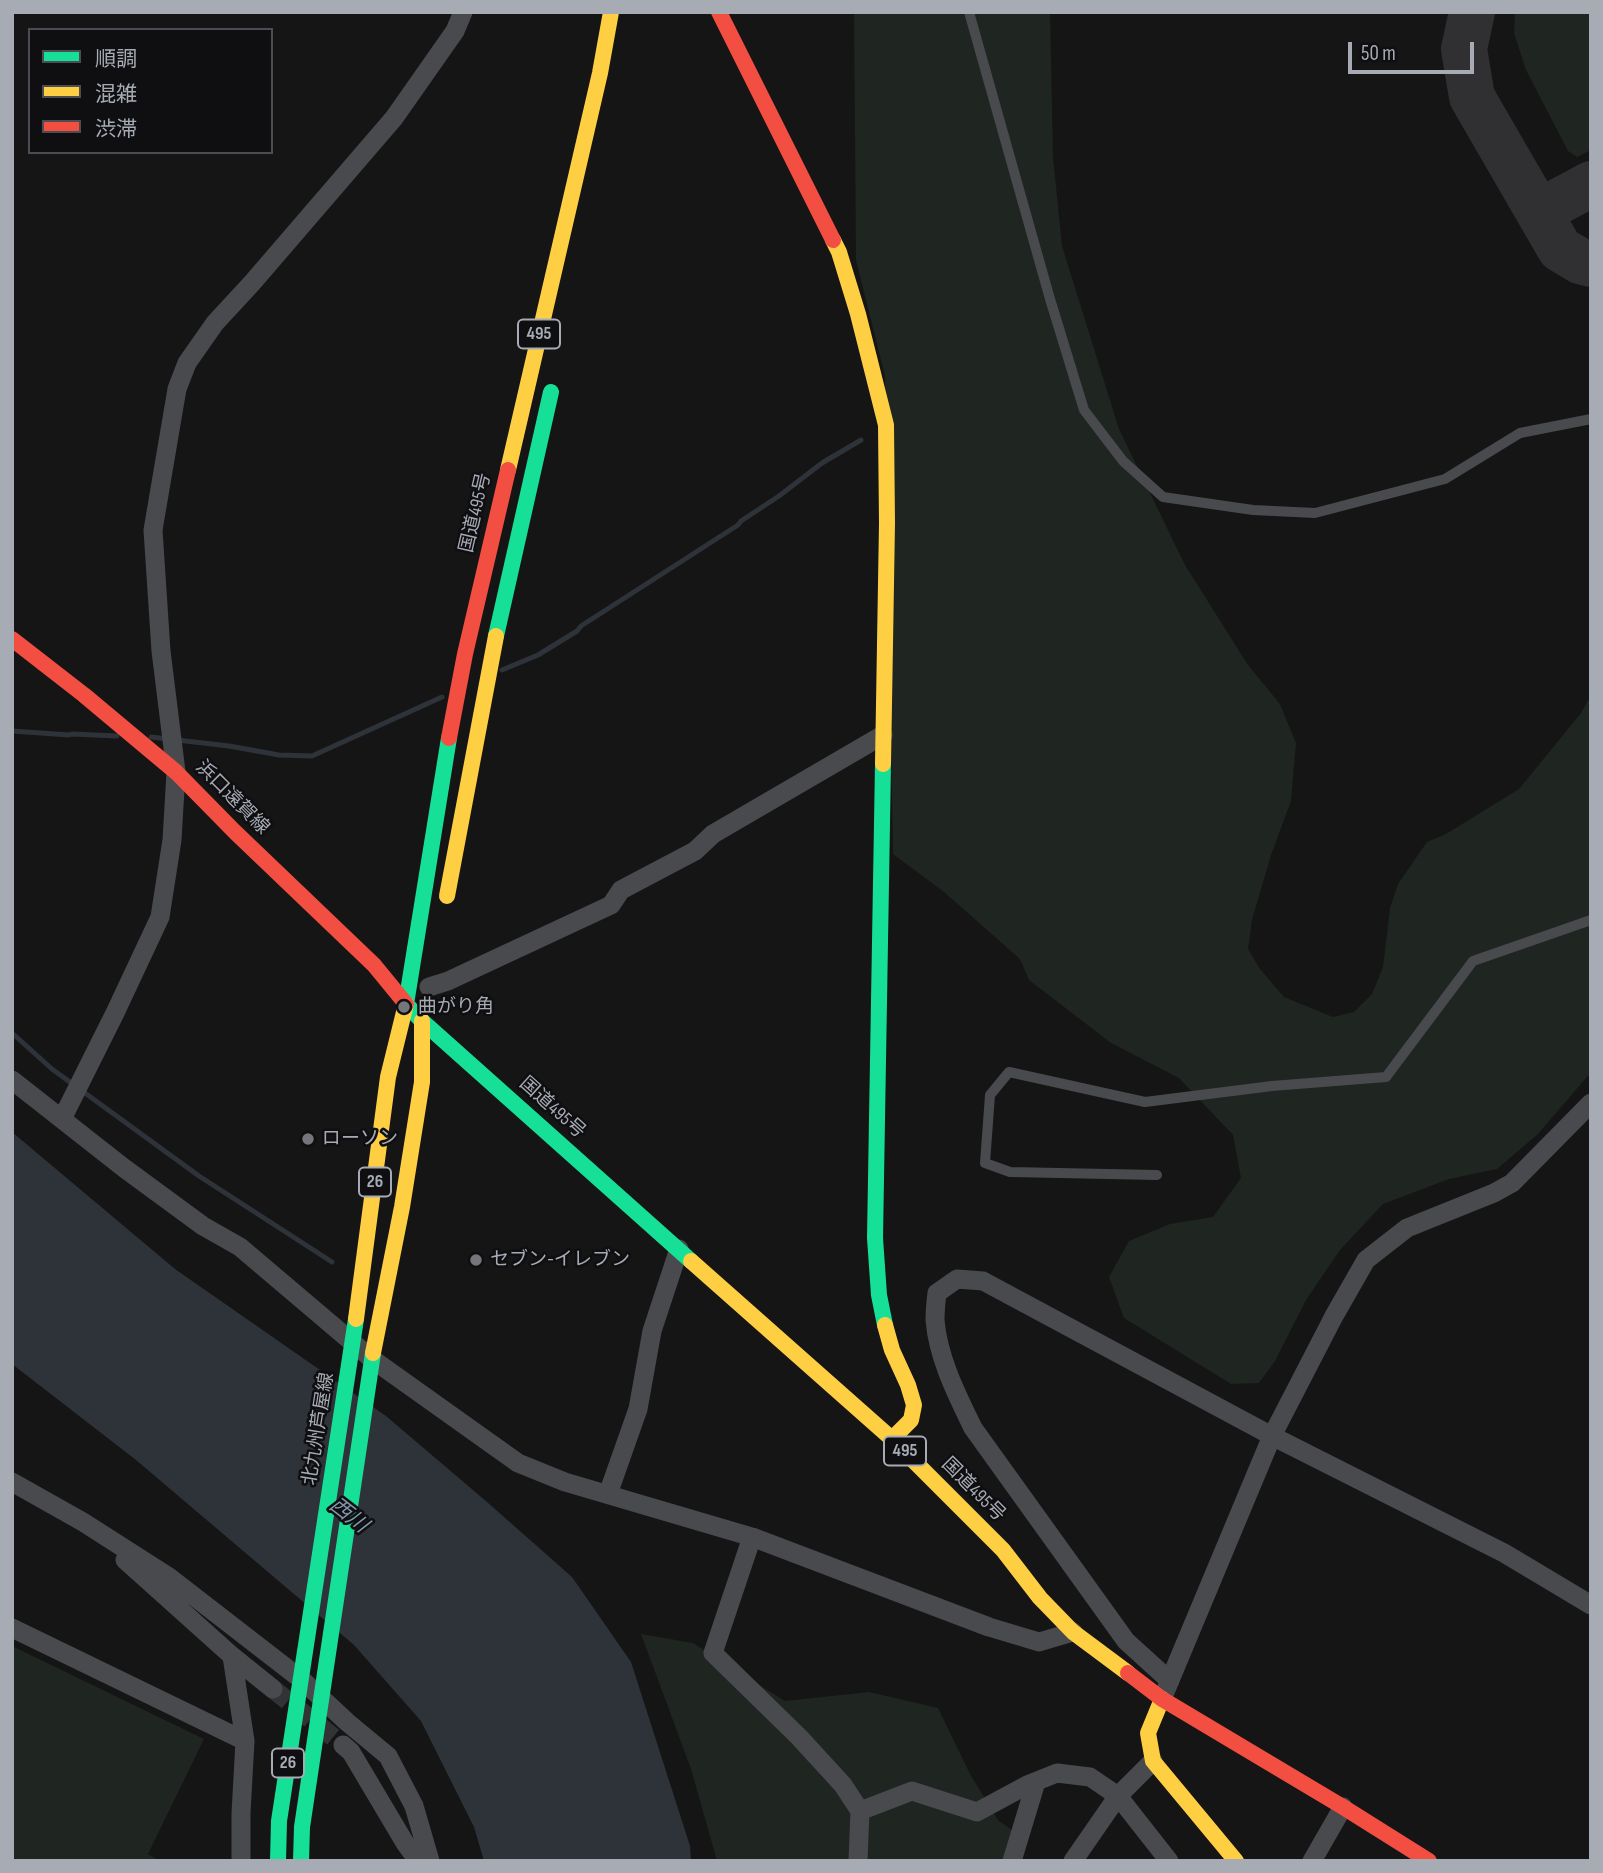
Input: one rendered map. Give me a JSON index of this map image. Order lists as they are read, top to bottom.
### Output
{
  "streets": {
    "main road": [
      "495",
      "国道495号",
      "浜口遠賀線",
      "26",
      "北九州芦屋線"
    ]
  },
  "crossings": [
    ["国道495号", "浜口遠賀線"],
    ["国道495号", "26"],
    ["国道495号", "北九州芦屋線"],
    ["浜口遠賀線", "北九州芦屋線"]
  ],
  "water": ["西川"],
  "places": ["曲がり角", "ローソン", "セブン-イレブン"],
  "legend": ["順調", "混雑", "渋滞"],
  "scale_bar": "50 m"
}
